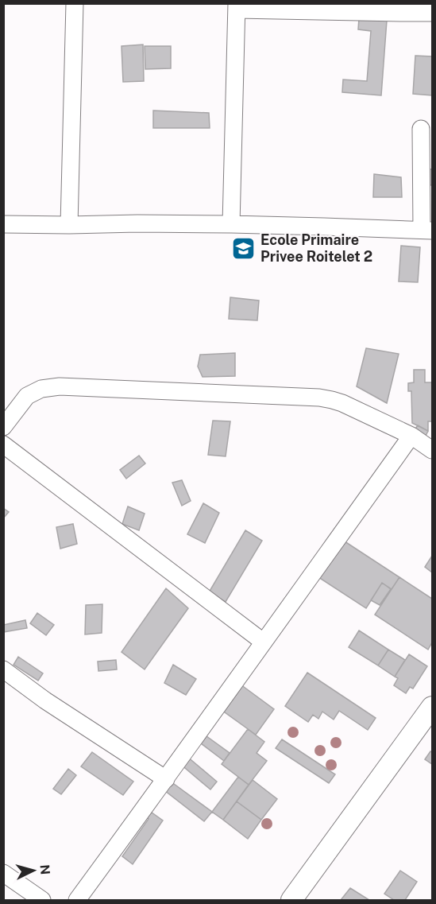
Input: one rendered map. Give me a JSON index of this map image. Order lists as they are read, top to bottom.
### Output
{
  "places": {
    "school or university": ["Ecole Primaire Privee Roitelet 2"]
  },
  "north": "right"
}
